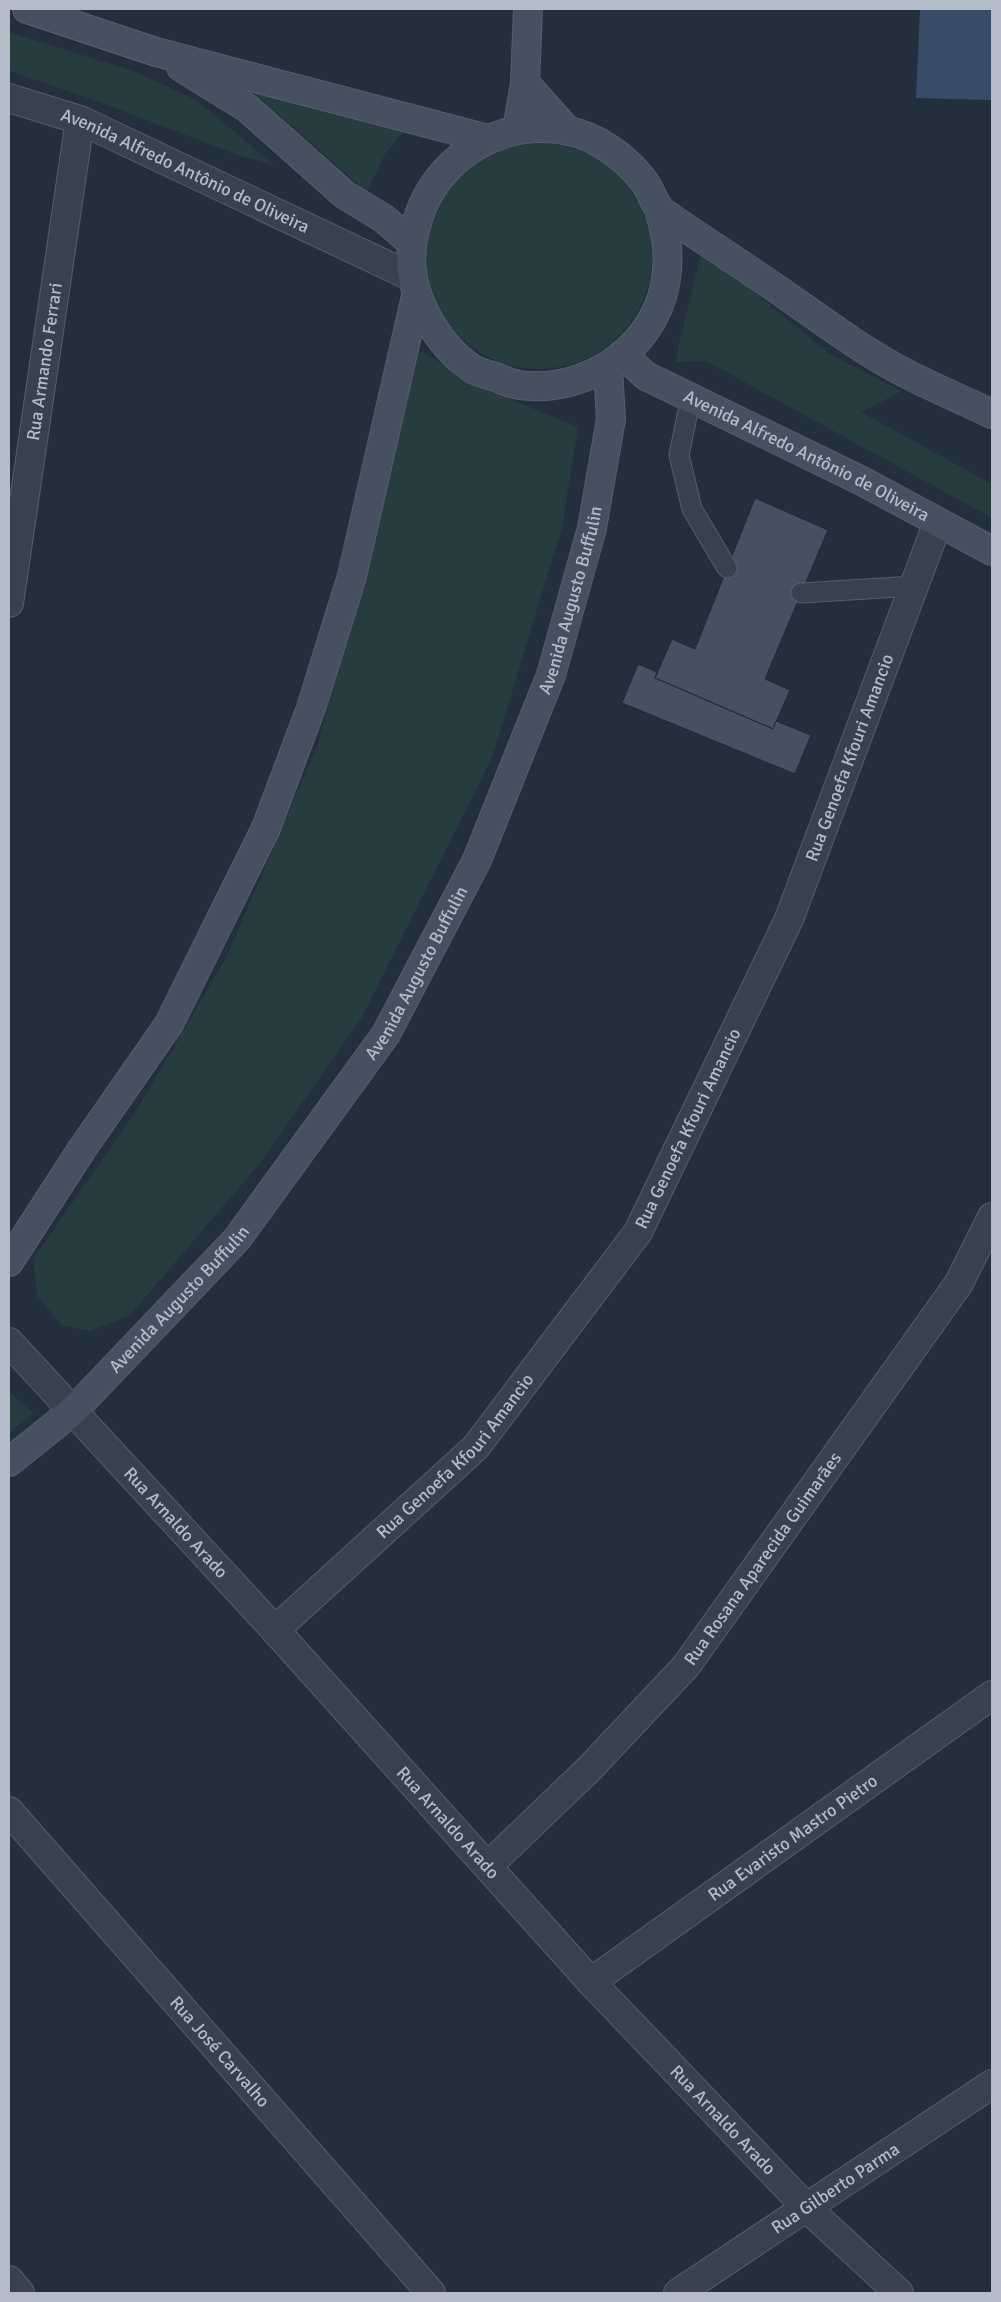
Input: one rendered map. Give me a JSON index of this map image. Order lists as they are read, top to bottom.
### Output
{
  "streets": {
    "street": [
      "Avenida Alfredo Antônio de Oliveira",
      "Rua Armando Ferrari",
      "Avenida Augusto Buffulin",
      "Rua Genoefa Kfouri Amancio",
      "Rua Arnaldo Arado",
      "Rua Rosana Aparecida Guimarães",
      "Rua Evaristo Mastro Pietro",
      "Rua José Carvalho",
      "Rua Gilberto Parma"
    ]
  },
  "crossings": [
    ["Avenida Alfredo Antônio de Oliveira", "Rua Armando Ferrari"],
    ["Avenida Alfredo Antônio de Oliveira", "Avenida Augusto Buffulin"],
    ["Avenida Alfredo Antônio de Oliveira", "Rua Genoefa Kfouri Amancio"],
    ["Avenida Augusto Buffulin", "Rua Arnaldo Arado"],
    ["Rua Genoefa Kfouri Amancio", "Rua Arnaldo Arado"],
    ["Rua Arnaldo Arado", "Rua Rosana Aparecida Guimarães"],
    ["Rua Arnaldo Arado", "Rua Evaristo Mastro Pietro"],
    ["Rua Arnaldo Arado", "Rua Gilberto Parma"]
  ]
}
